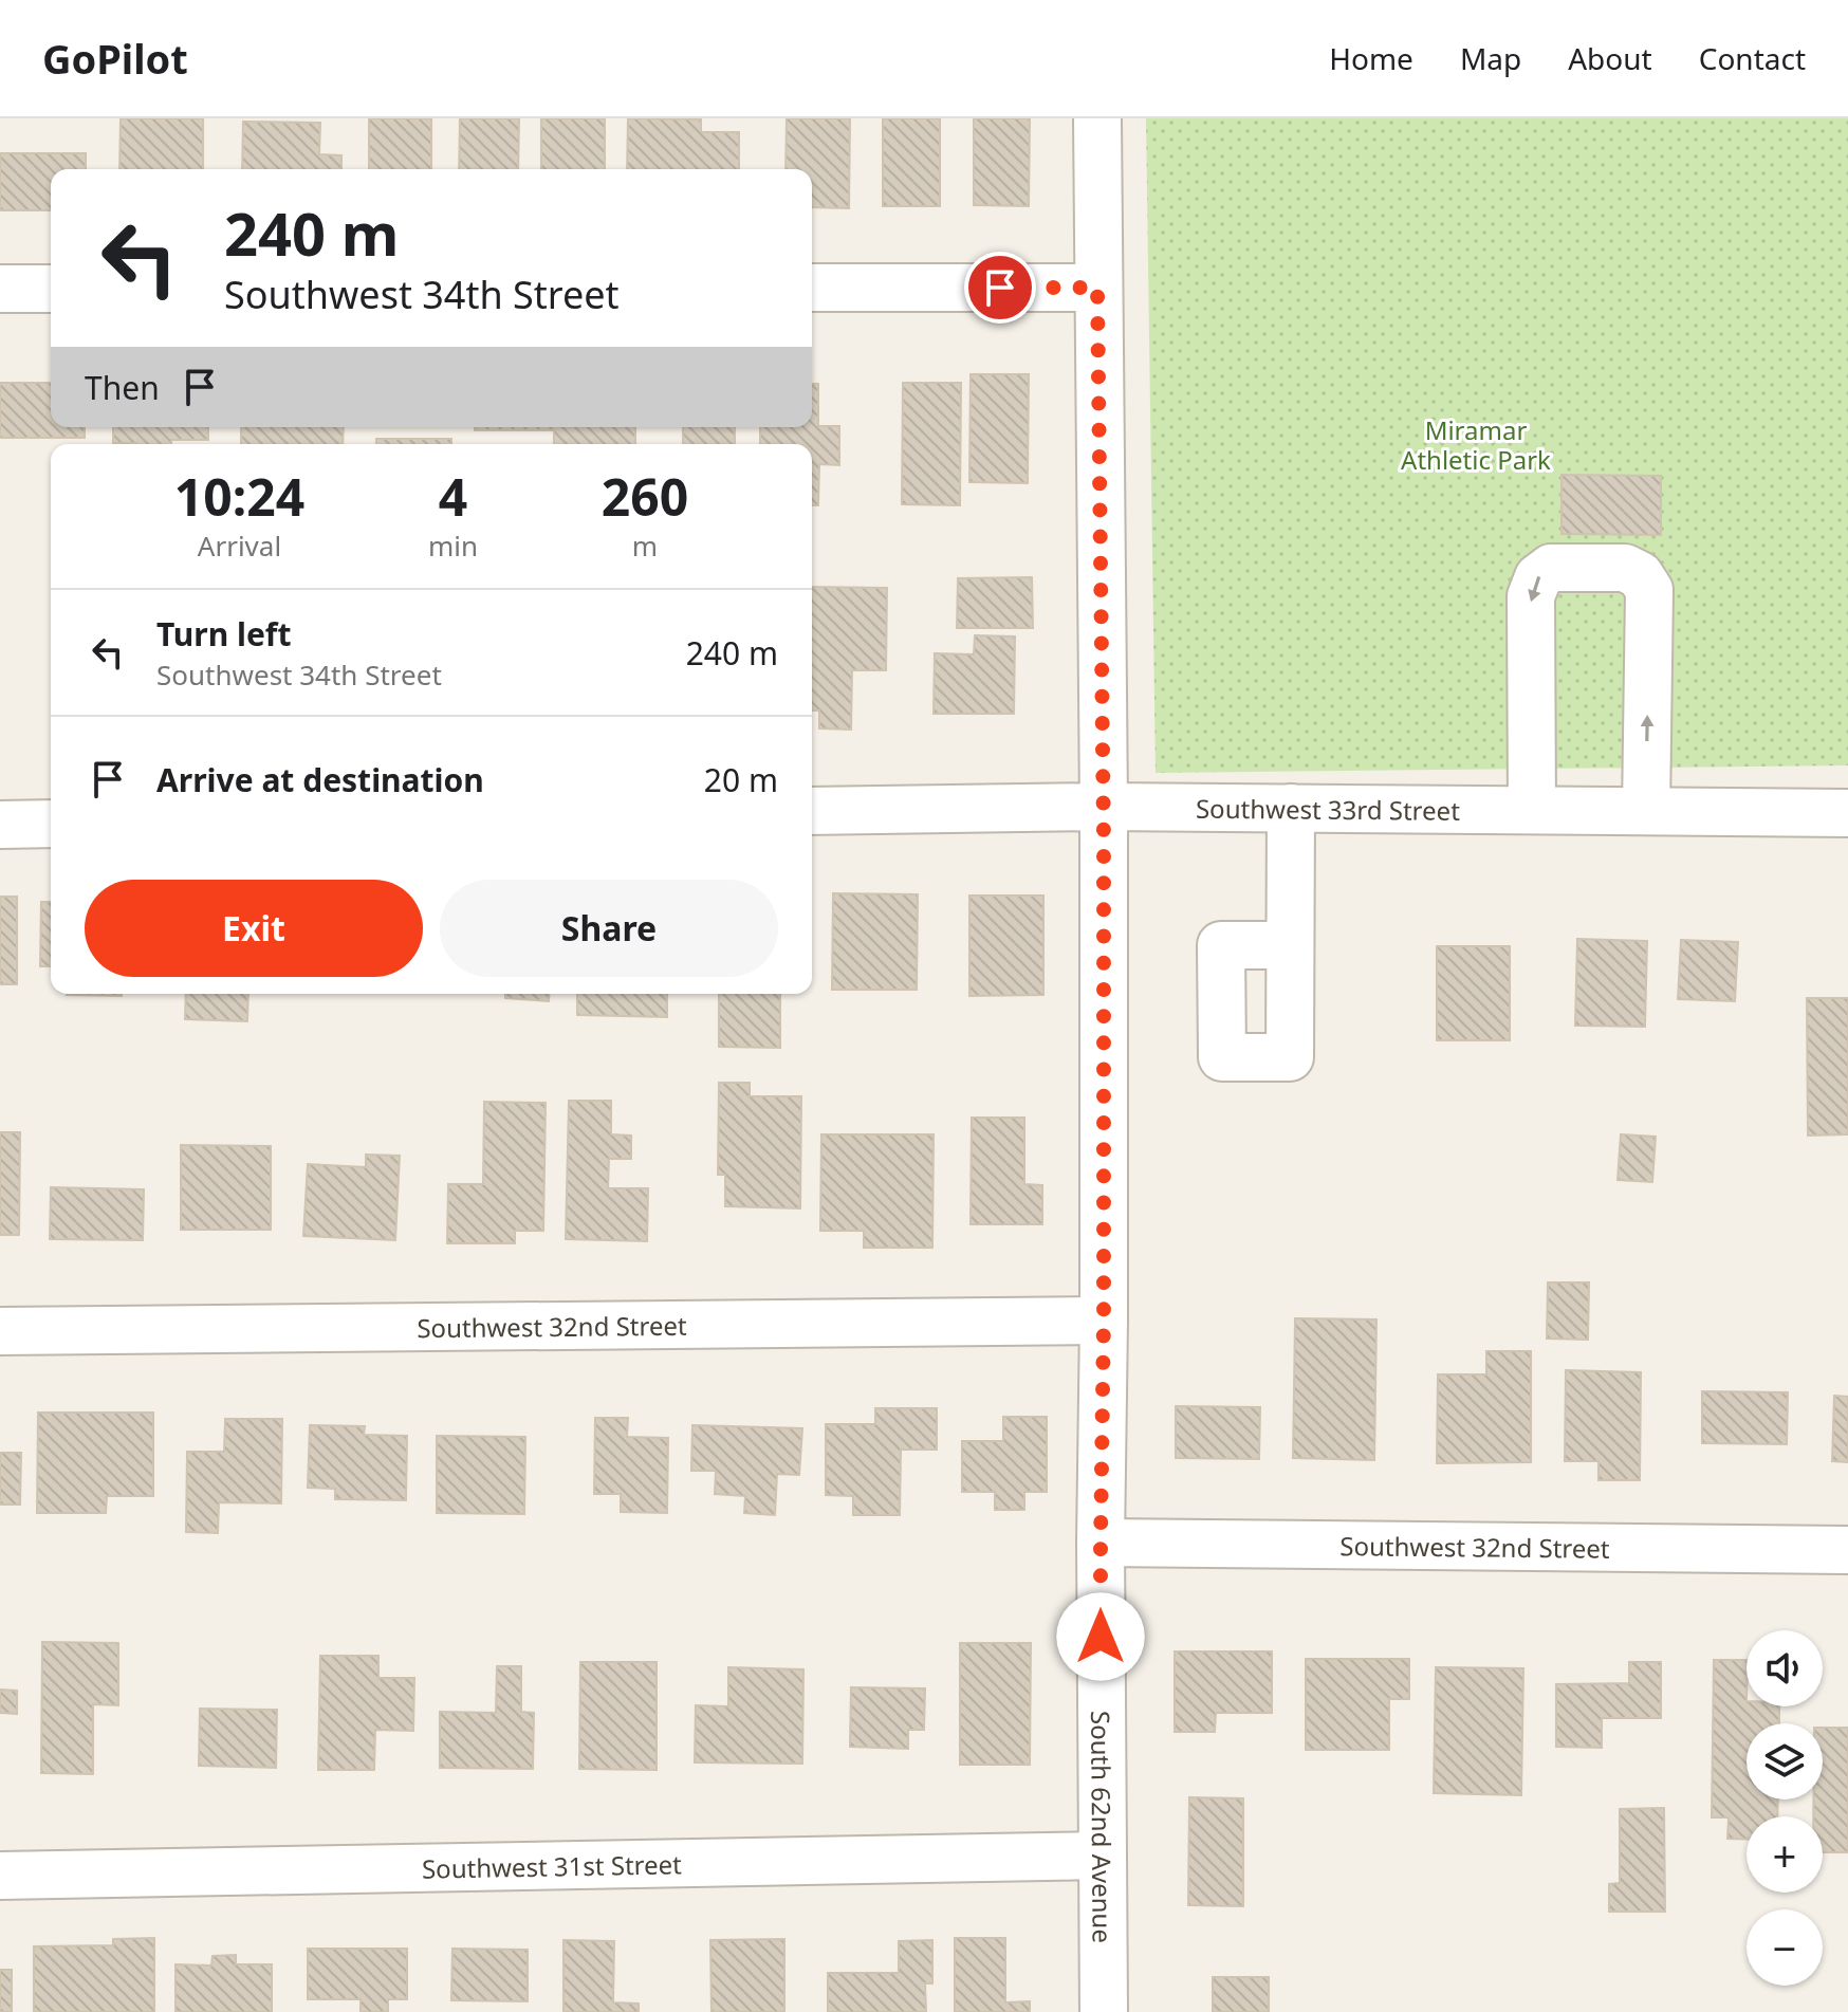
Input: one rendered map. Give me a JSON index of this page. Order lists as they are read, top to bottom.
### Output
{
  "streets": {
    "street": [
      "Southwest 33rd Street",
      "Southwest 32nd Street",
      "South 62nd Avenue",
      "Southwest 31st Street"
    ]
  },
  "crossings": [
    ["Southwest 33rd Street", "South 62nd Avenue"],
    ["Southwest 32nd Street", "South 62nd Avenue"],
    ["South 62nd Avenue", "Southwest 31st Street"]
  ],
  "parks": ["Miramar Athletic Park"],
  "page": {
    "header": "GoPilot",
    "nav": [
      "Home",
      "Map",
      "About",
      "Contact"
    ],
    "turn": ["240 m", "Southwest 34th Street"],
    "then": "Then",
    "eta": [
      "10:24",
      "Arrival",
      "4",
      "min",
      "260",
      "m"
    ],
    "list": [
      {
        "name": "Turn left",
        "note": "Southwest 34th Street",
        "value": "240 m"
      },
      {
        "name": "Arrive at destination",
        "value": "20 m"
      }
    ],
    "buttons": ["Exit", "Share"],
    "map_buttons": ["+", "−"]
  }
}
